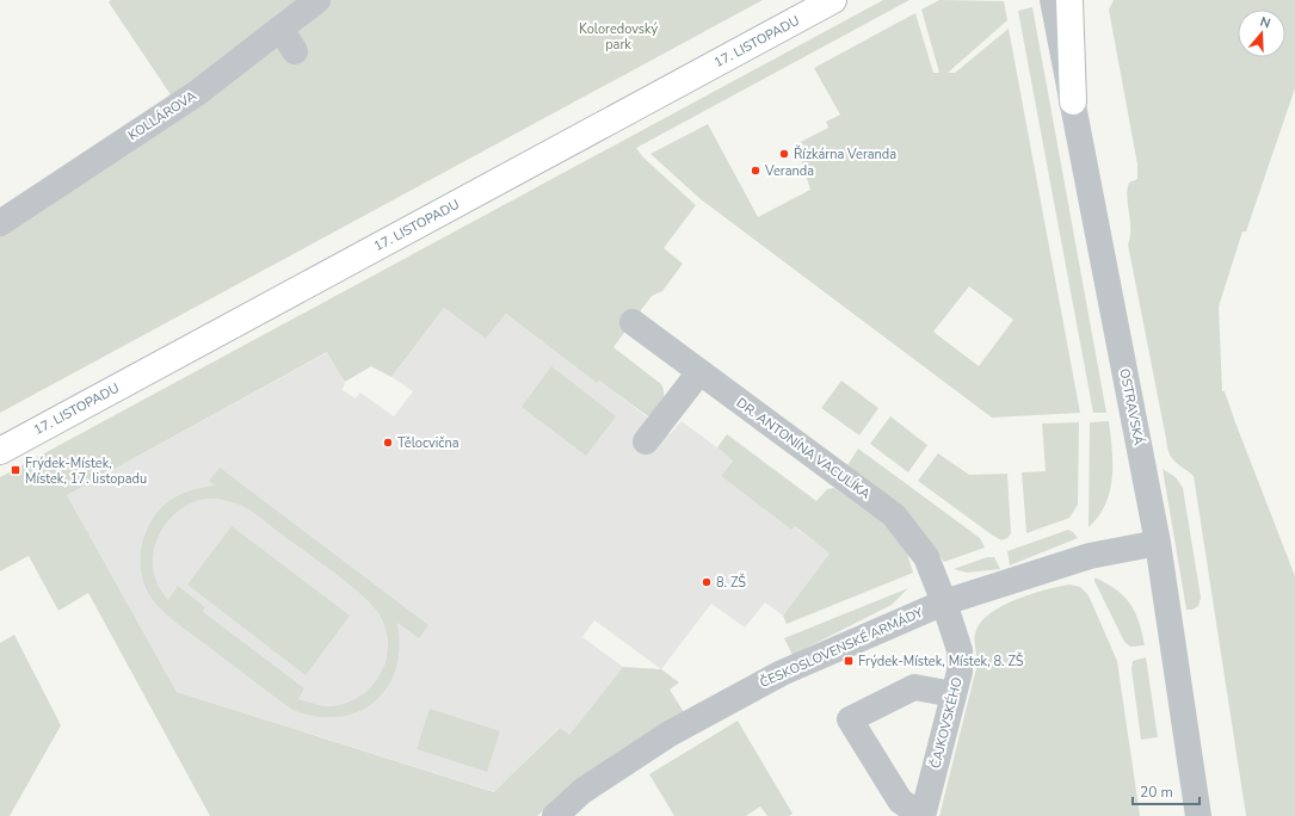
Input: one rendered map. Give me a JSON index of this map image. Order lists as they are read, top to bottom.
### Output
{
  "streets": {
    "main road": ["17. LISTOPADU"],
    "street": [
      "KOLLÁROVA",
      "OSTRAVSKÁ",
      "DR. ANTONÍNA VACULÍKA",
      "ČESKOSLOVENSKÉ ARMÁDY",
      "ČAJKOVSKÉHO"
    ]
  },
  "crossings": [
    ["OSTRAVSKÁ", "ČESKOSLOVENSKÉ ARMÁDY"],
    ["DR. ANTONÍNA VACULÍKA", "ČESKOSLOVENSKÉ ARMÁDY"],
    ["DR. ANTONÍNA VACULÍKA", "ČAJKOVSKÉHO"],
    ["ČESKOSLOVENSKÉ ARMÁDY", "ČAJKOVSKÉHO"]
  ],
  "parks": ["Koloredovský park"],
  "places": {
    "other": [
      "Řízkárna Veranda",
      "Veranda",
      "Tělocvična",
      "8. ZŠ"
    ],
    "transit": ["Frýdek-Místek, Místek, 17. listopadu", "Frýdek-Místek, Místek, 8. ZŠ"]
  },
  "scale_bar": "20 m",
  "north": "top"
}
